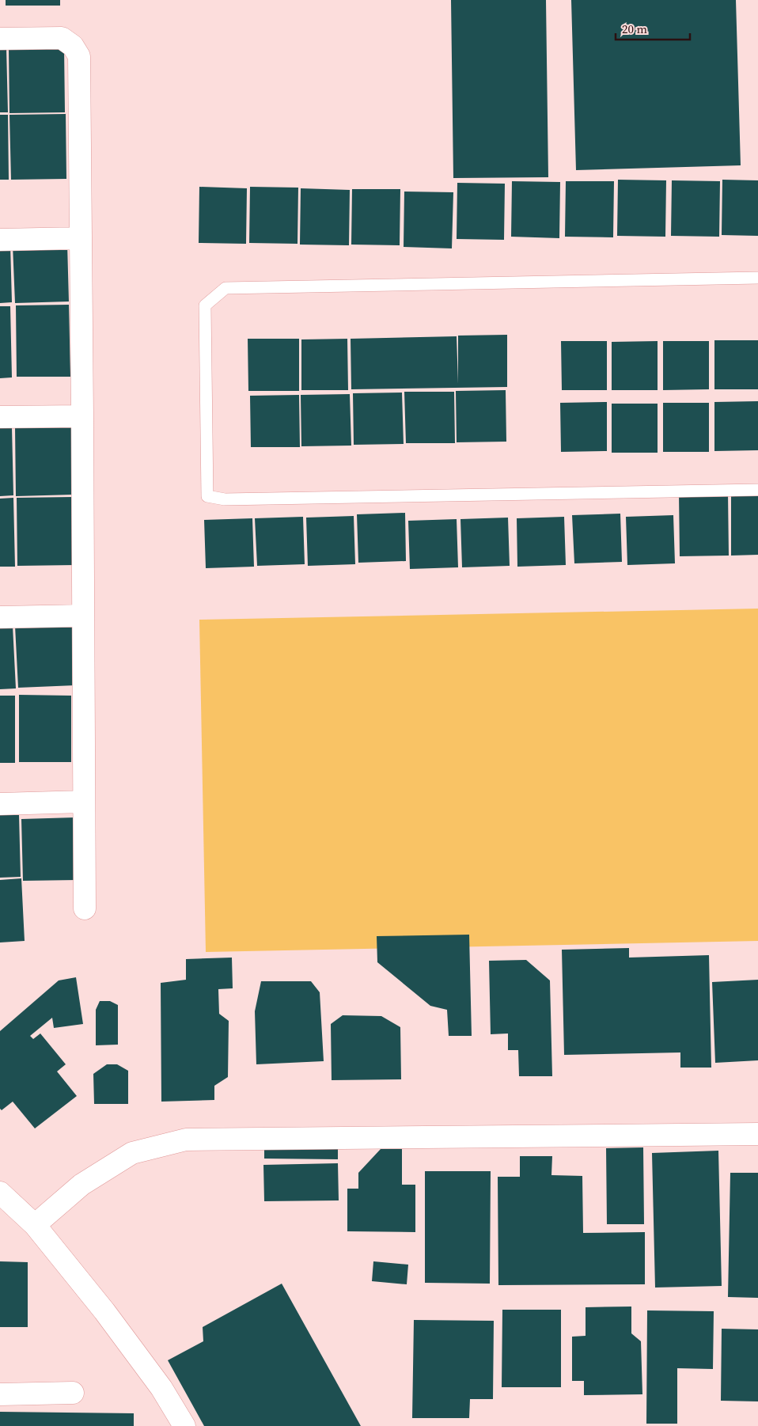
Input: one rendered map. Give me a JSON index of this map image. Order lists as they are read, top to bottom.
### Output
{
  "scale_bar": "20 m"
}
